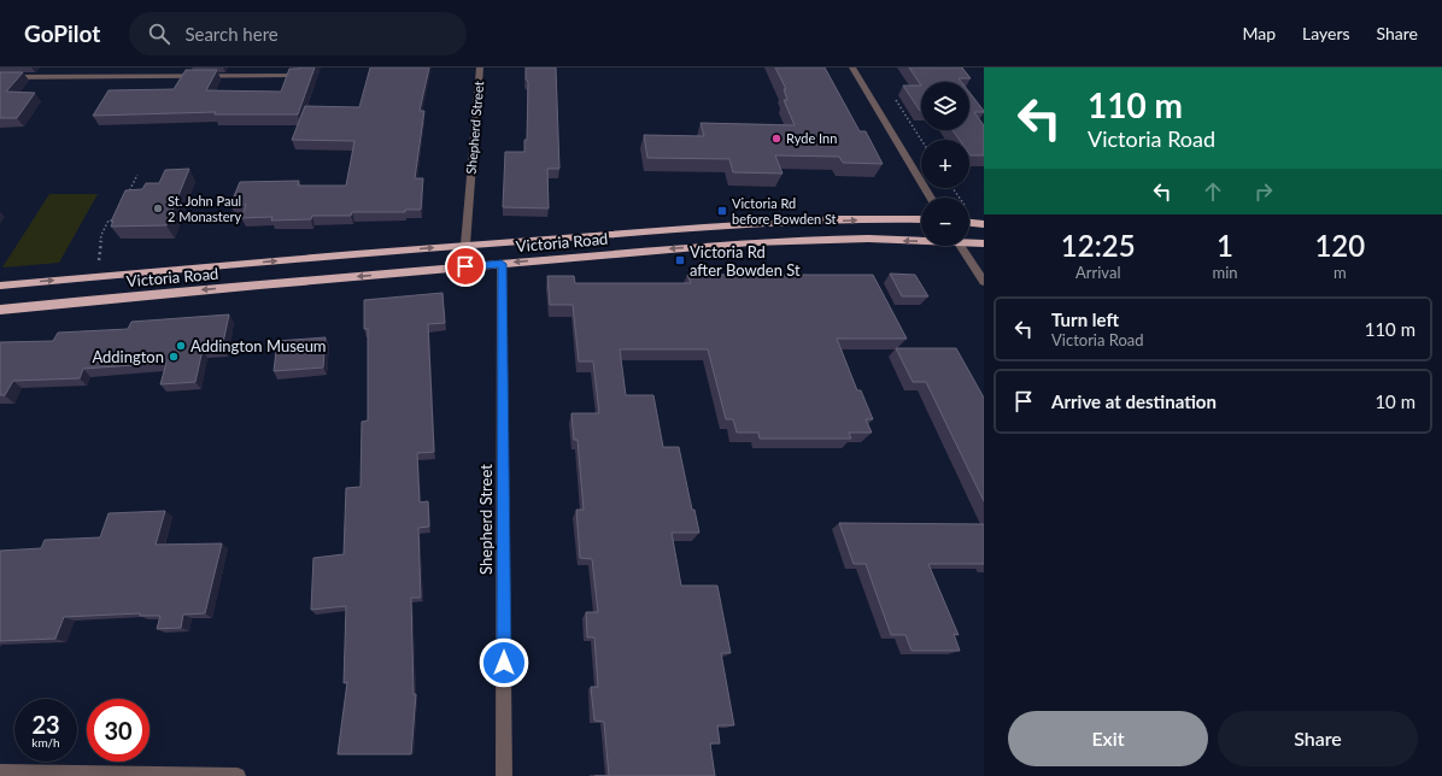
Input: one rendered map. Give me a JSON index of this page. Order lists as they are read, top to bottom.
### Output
{
  "streets": {
    "highway": ["Victoria Road"],
    "street": ["Shepherd Street"]
  },
  "crossings": [
    ["Shepherd Street", "Victoria Road"]
  ],
  "places": {
    "other": [
      "Ryde Inn",
      "St. John Paul 2 Monastery",
      "Addington Museum",
      "Addington"
    ],
    "transit": ["Victoria Rd before Bowden St", "Victoria Rd after Bowden St"]
  },
  "page": {
    "header": "GoPilot",
    "search": "Search here",
    "nav": ["Map", "Layers", "Share"],
    "turn": ["110 m", "Victoria Road"],
    "map_buttons": ["+", "−"],
    "eta": [
      "12:25",
      "Arrival",
      "1",
      "min",
      "120",
      "m"
    ],
    "list": [
      {
        "name": "Turn left",
        "note": "Victoria Road",
        "value": "110 m"
      },
      {
        "name": "Arrive at destination",
        "value": "10 m"
      }
    ],
    "speed": "23 km/h",
    "limit": "30",
    "buttons": ["Exit", "Share"]
  }
}
